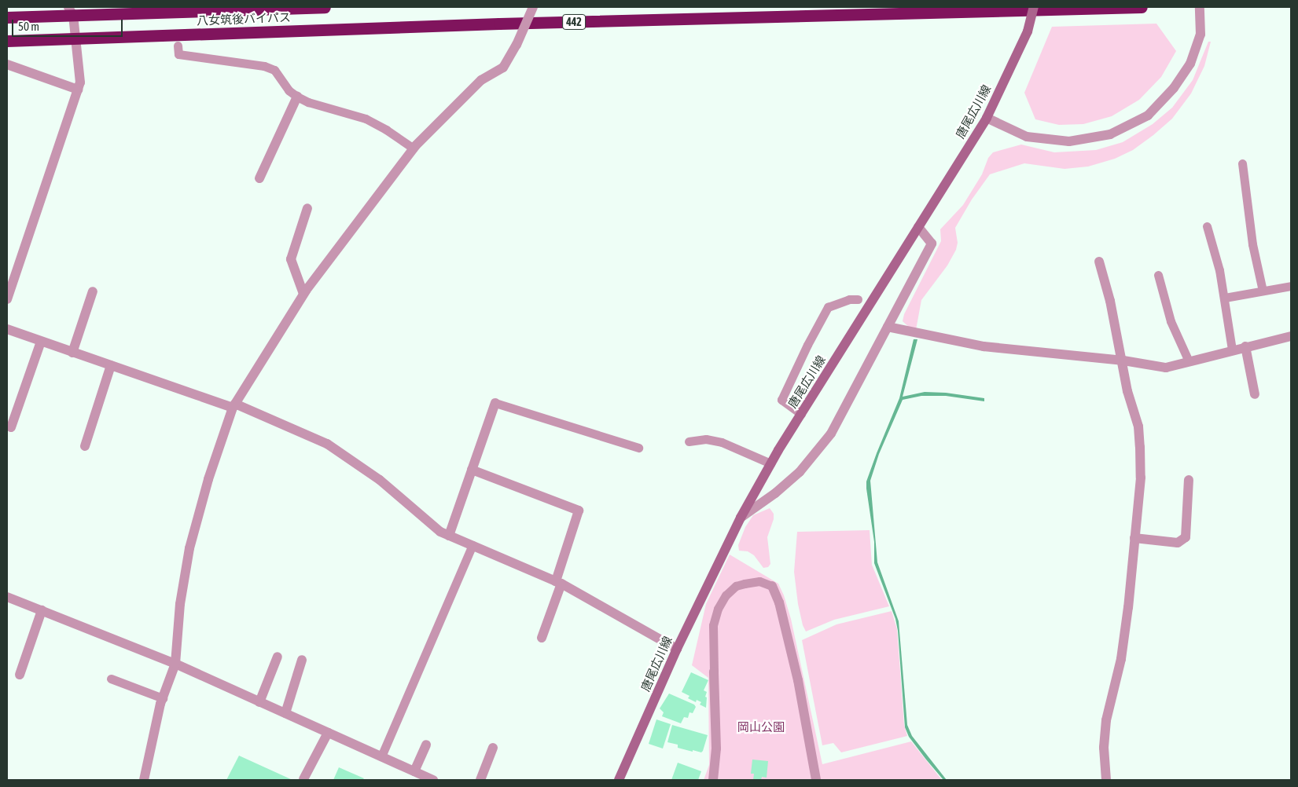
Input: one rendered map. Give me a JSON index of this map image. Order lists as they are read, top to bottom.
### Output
{
  "streets": {
    "highway": ["八女筑後バイパス", "442"],
    "main road": ["唐尾広川線"]
  },
  "parks": ["岡山公園"],
  "scale_bar": "50 m"
}
